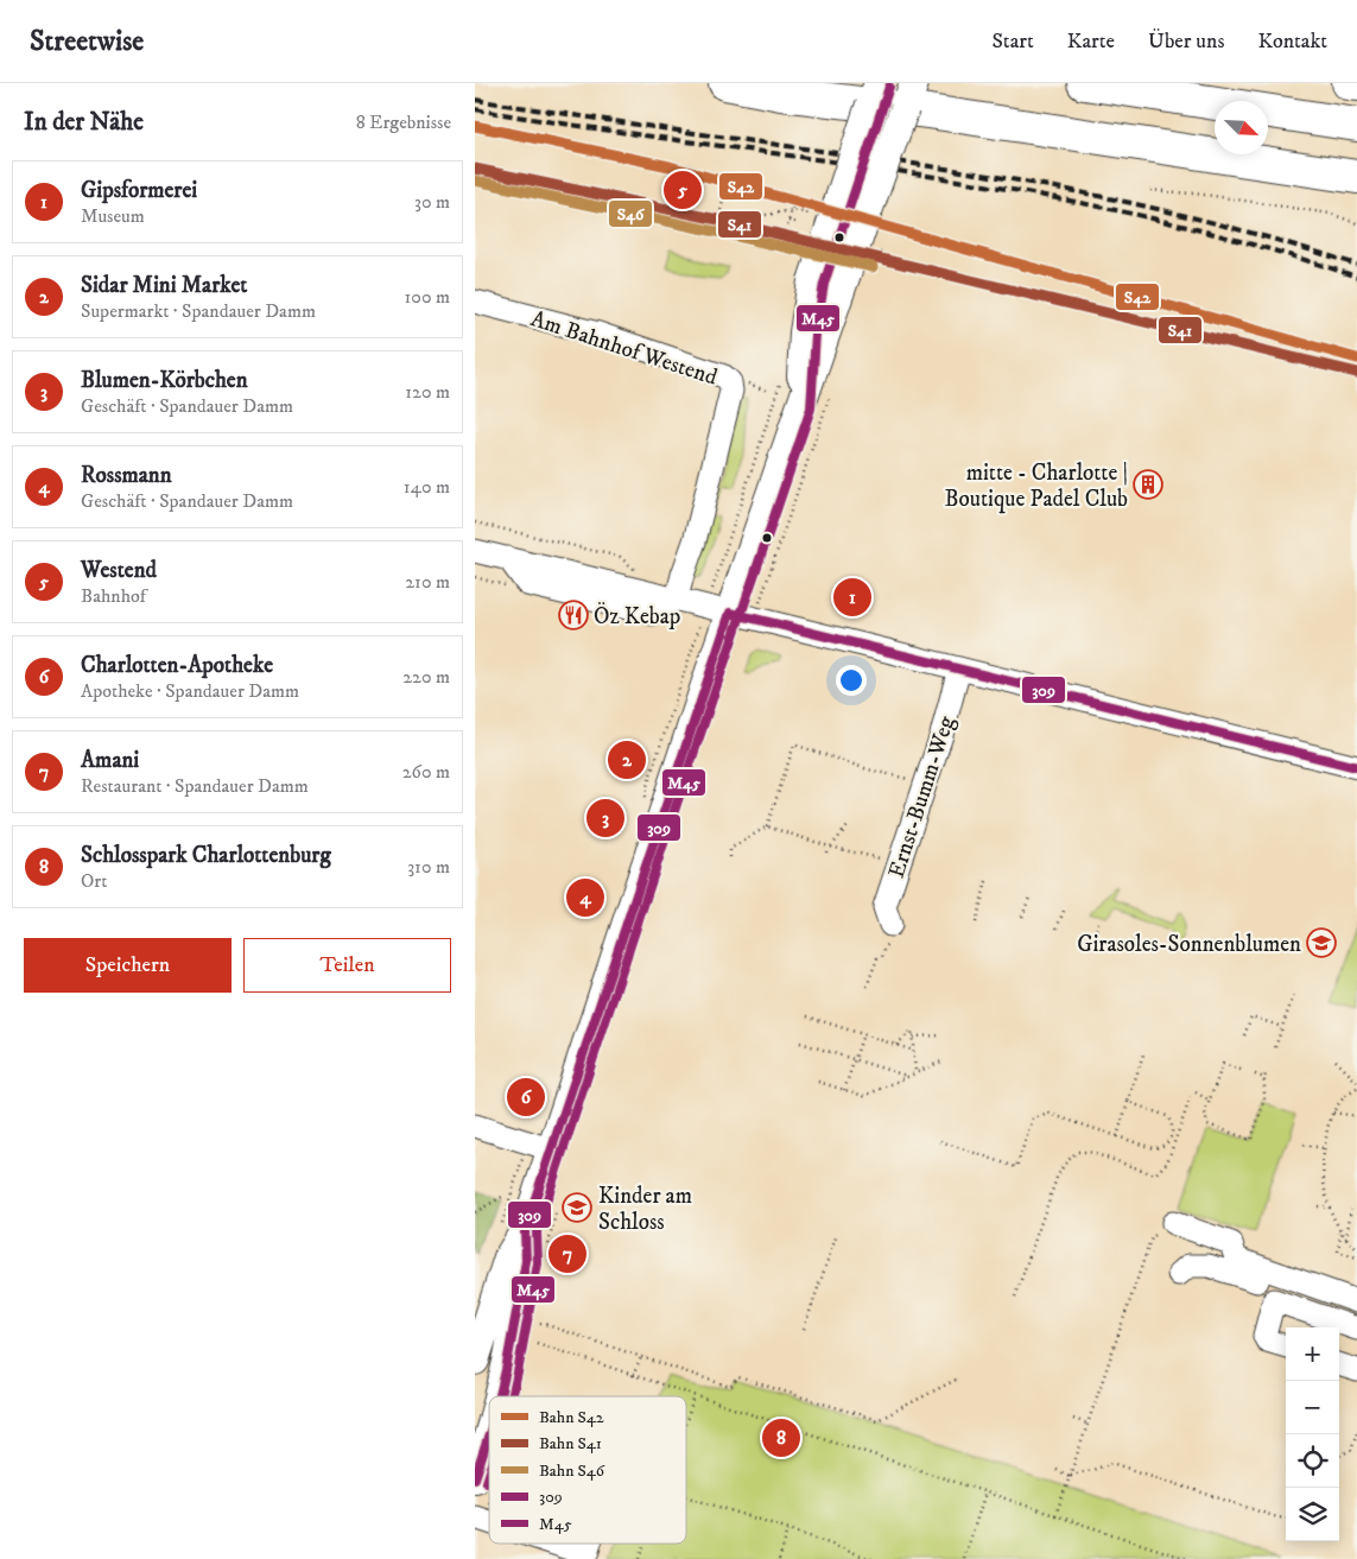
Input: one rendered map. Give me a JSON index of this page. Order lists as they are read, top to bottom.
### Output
{
  "streets": {
    "street": ["Am Bahnhof Westend", "Ernst-Bumm-Weg"]
  },
  "places": {
    "building": ["mitte - Charlotte | Boutique Padel Club"],
    "restaurant": ["Öz Kebap"],
    "school or university": ["Girasoles-Sonnenblumen", "Kinder am Schloss"]
  },
  "lines": [
    "transit line M45",
    "rail line S42",
    "rail line S41",
    "rail line S46",
    "transit line 309"
  ],
  "legend": [
    "Bahn S42",
    "Bahn S41",
    "Bahn S46",
    "309",
    "M45"
  ],
  "north": "bottom right",
  "page": {
    "header": "Streetwise",
    "nav": [
      "Start",
      "Karte",
      "Über uns",
      "Kontakt"
    ],
    "heading": ["In der Nähe", "8 Ergebnisse"],
    "list": [
      {
        "mark": "1",
        "name": "Gipsformerei",
        "note": "Museum",
        "value": "30 m"
      },
      {
        "mark": "2",
        "name": "Sidar Mini Market",
        "note": "Supermarkt · Spandauer Damm",
        "value": "100 m"
      },
      {
        "mark": "3",
        "name": "Blumen-Körbchen",
        "note": "Geschäft · Spandauer Damm",
        "value": "120 m"
      },
      {
        "mark": "4",
        "name": "Rossmann",
        "note": "Geschäft · Spandauer Damm",
        "value": "140 m"
      },
      {
        "mark": "5",
        "name": "Westend",
        "note": "Bahnhof",
        "value": "210 m"
      },
      {
        "mark": "6",
        "name": "Charlotten-Apotheke",
        "note": "Apotheke · Spandauer Damm",
        "value": "220 m"
      },
      {
        "mark": "7",
        "name": "Amani",
        "note": "Restaurant · Spandauer Damm",
        "value": "260 m"
      },
      {
        "mark": "8",
        "name": "Schlosspark Charlottenburg",
        "note": "Ort",
        "value": "310 m"
      }
    ],
    "pins": [
      "5",
      "1",
      "2",
      "3",
      "4",
      "6",
      "7",
      "8"
    ],
    "buttons": ["Speichern", "Teilen"],
    "map_buttons": ["+", "−"]
  }
}
